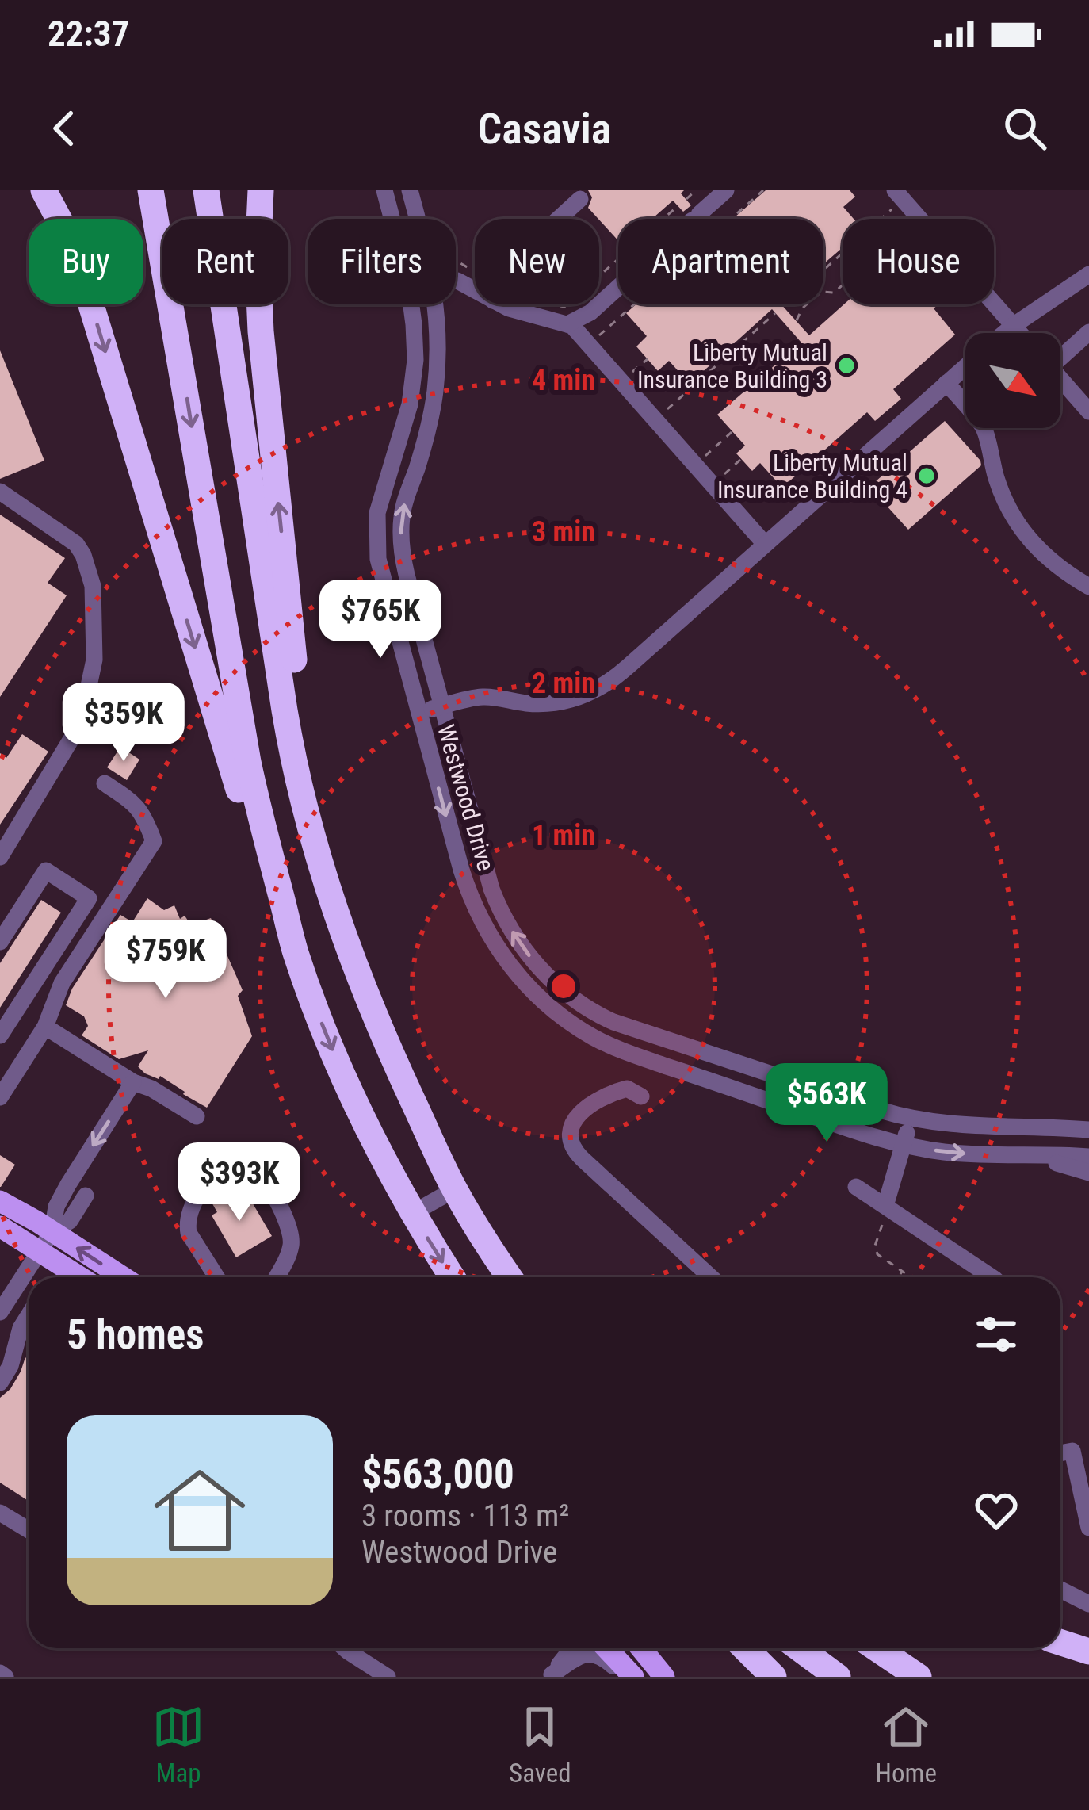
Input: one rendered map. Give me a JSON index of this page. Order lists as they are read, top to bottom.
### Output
{
  "streets": {
    "street": ["Westwood Drive"]
  },
  "places": ["Liberty Mutual Insurance Building 3", "Liberty Mutual Insurance Building 4"],
  "north": "bottom right",
  "page": {
    "status": "22:37",
    "header": "Casavia",
    "chip": [
      "Buy",
      "Rent",
      "Filters",
      "New",
      "Apartment",
      "House"
    ],
    "price": [
      "$765K",
      "$359K",
      "$759K",
      "$563K",
      "$393K"
    ],
    "heading": "5 homes",
    "list": [
      {
        "name": "$563,000",
        "note": "3 rooms · 113 m² · Westwood Drive"
      }
    ],
    "tabs": ["Map", "Saved", "Home"]
  },
  "rings": [
    "4 min",
    "3 min",
    "2 min",
    "1 min"
  ]
}
